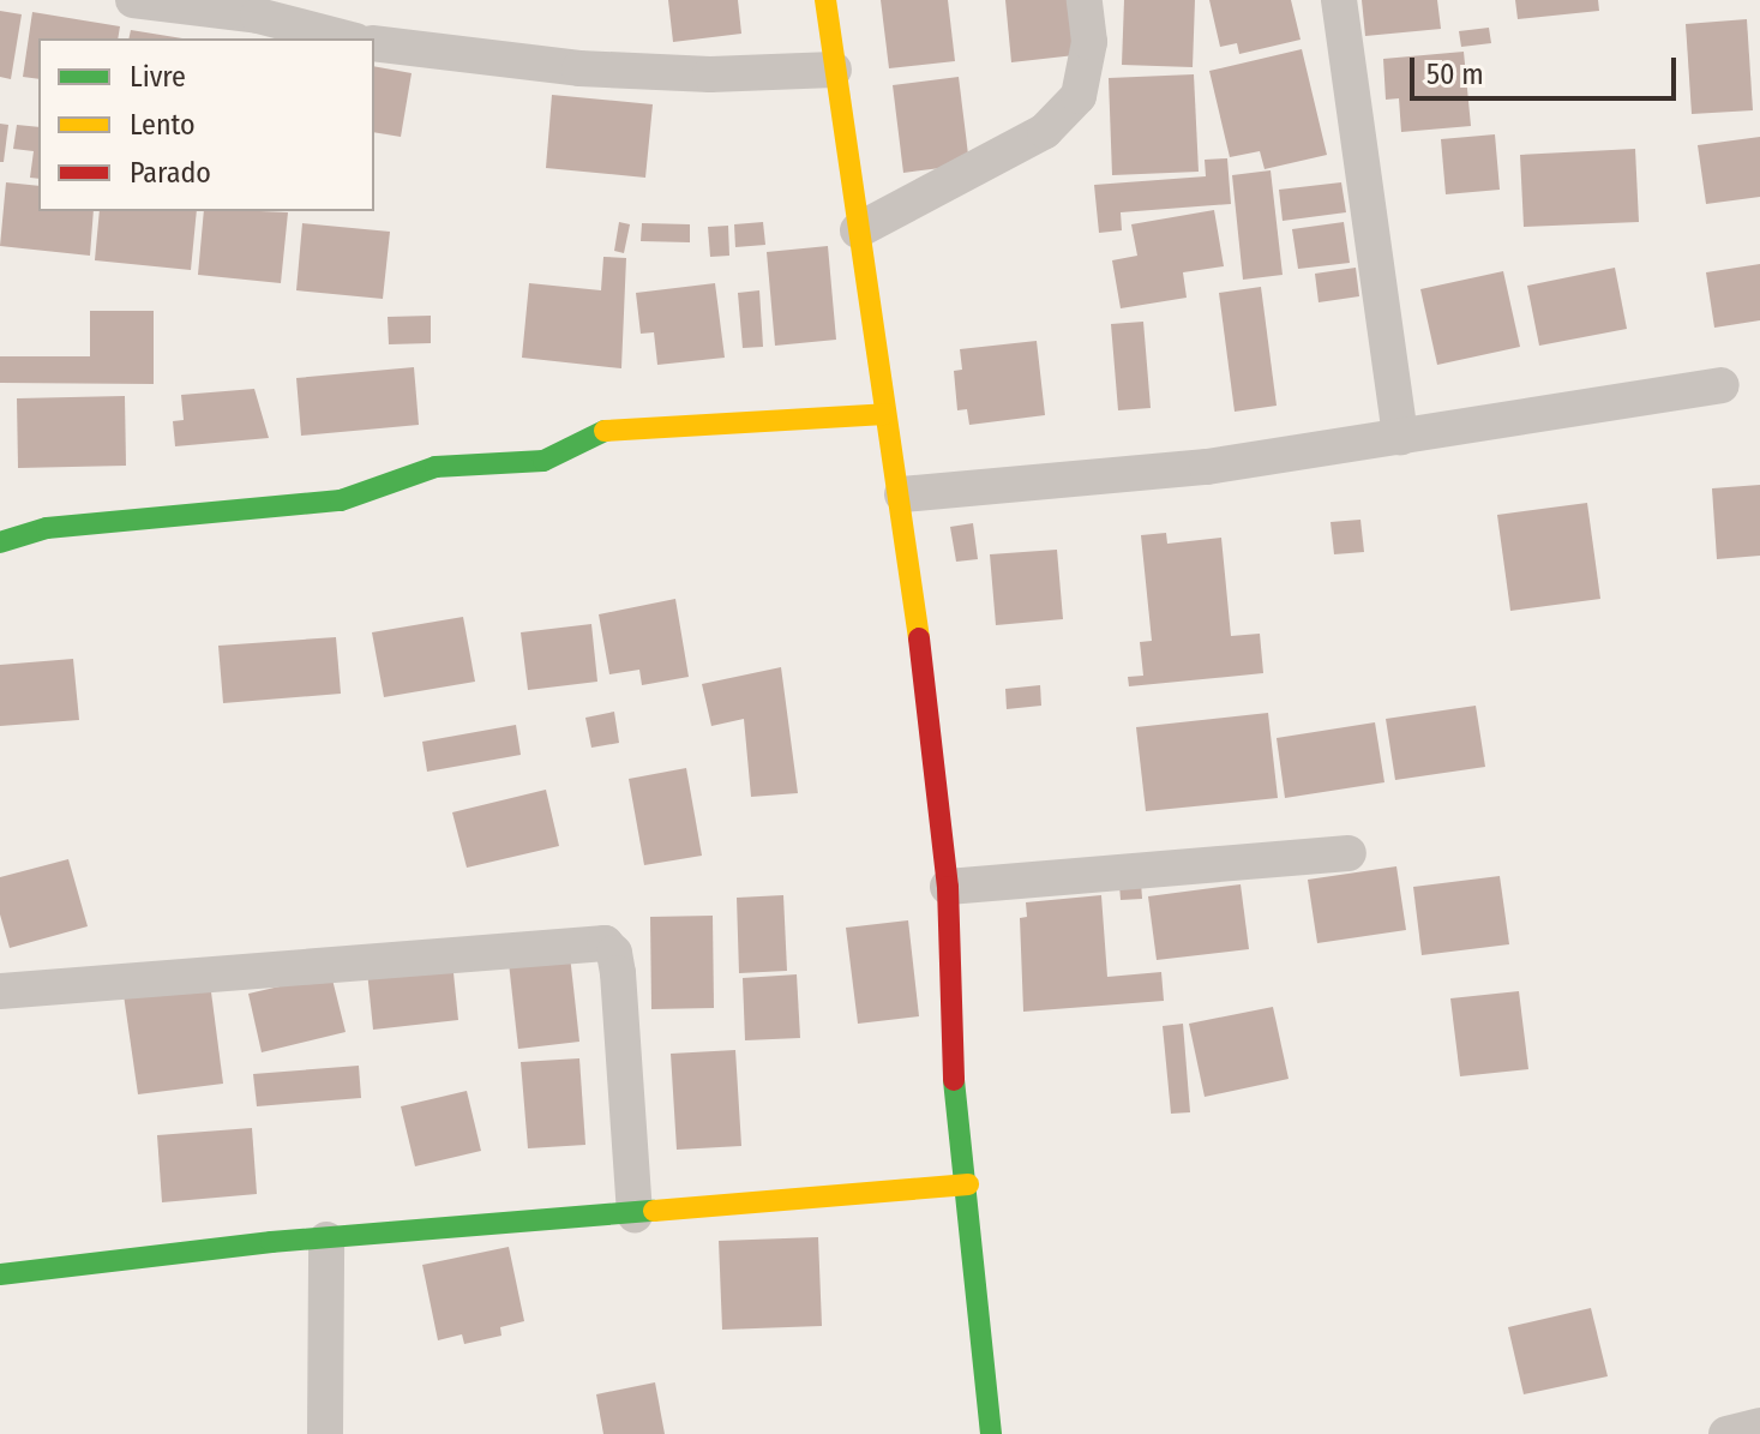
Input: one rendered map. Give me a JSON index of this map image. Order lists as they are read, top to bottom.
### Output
{
  "legend": ["Livre", "Lento", "Parado"],
  "scale_bar": "50 m"
}
